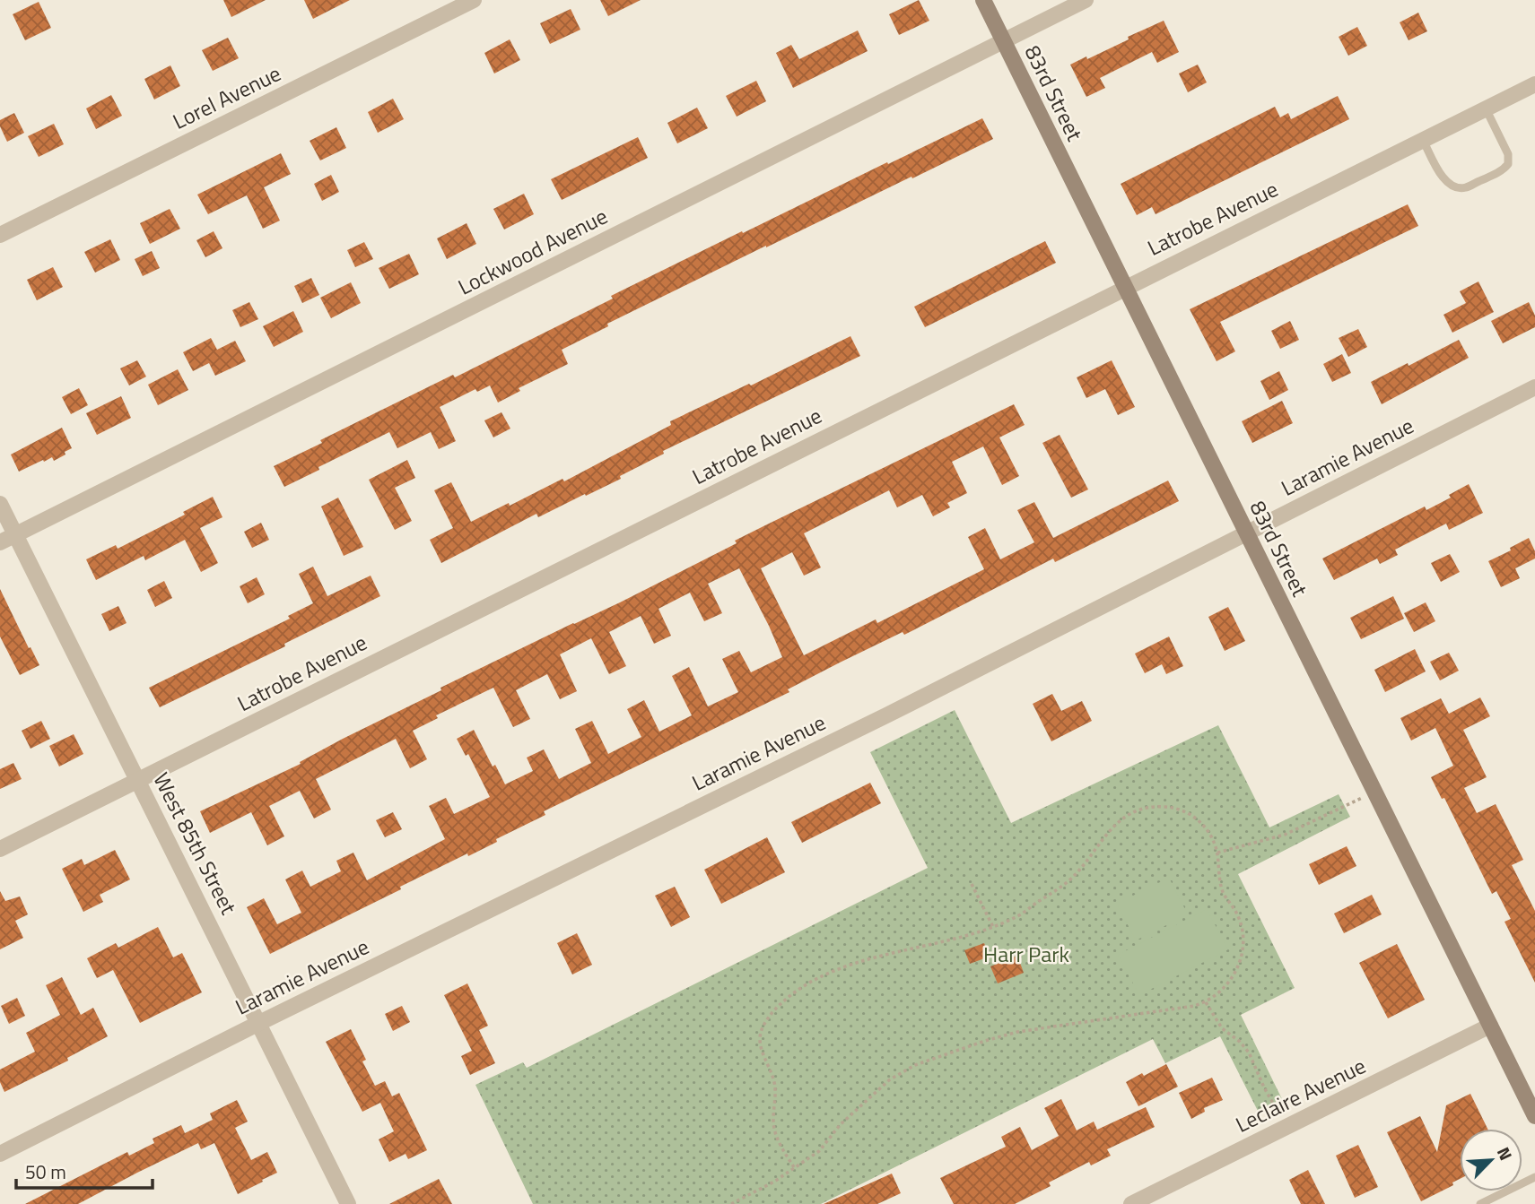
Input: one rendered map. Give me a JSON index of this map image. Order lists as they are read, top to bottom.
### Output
{
  "streets": {
    "street": [
      "83rd Street",
      "Lorel Avenue",
      "Latrobe Avenue",
      "Lockwood Avenue",
      "Laramie Avenue",
      "West 85th Street",
      "Leclaire Avenue"
    ]
  },
  "crossings": [
    ["83rd Street", "Latrobe Avenue"],
    ["83rd Street", "Lockwood Avenue"],
    ["83rd Street", "Laramie Avenue"],
    ["83rd Street", "Leclaire Avenue"],
    ["Latrobe Avenue", "West 85th Street"],
    ["Lockwood Avenue", "West 85th Street"],
    ["Laramie Avenue", "West 85th Street"]
  ],
  "parks": ["Harr Park"],
  "scale_bar": "50 m",
  "north": "top right"
}
